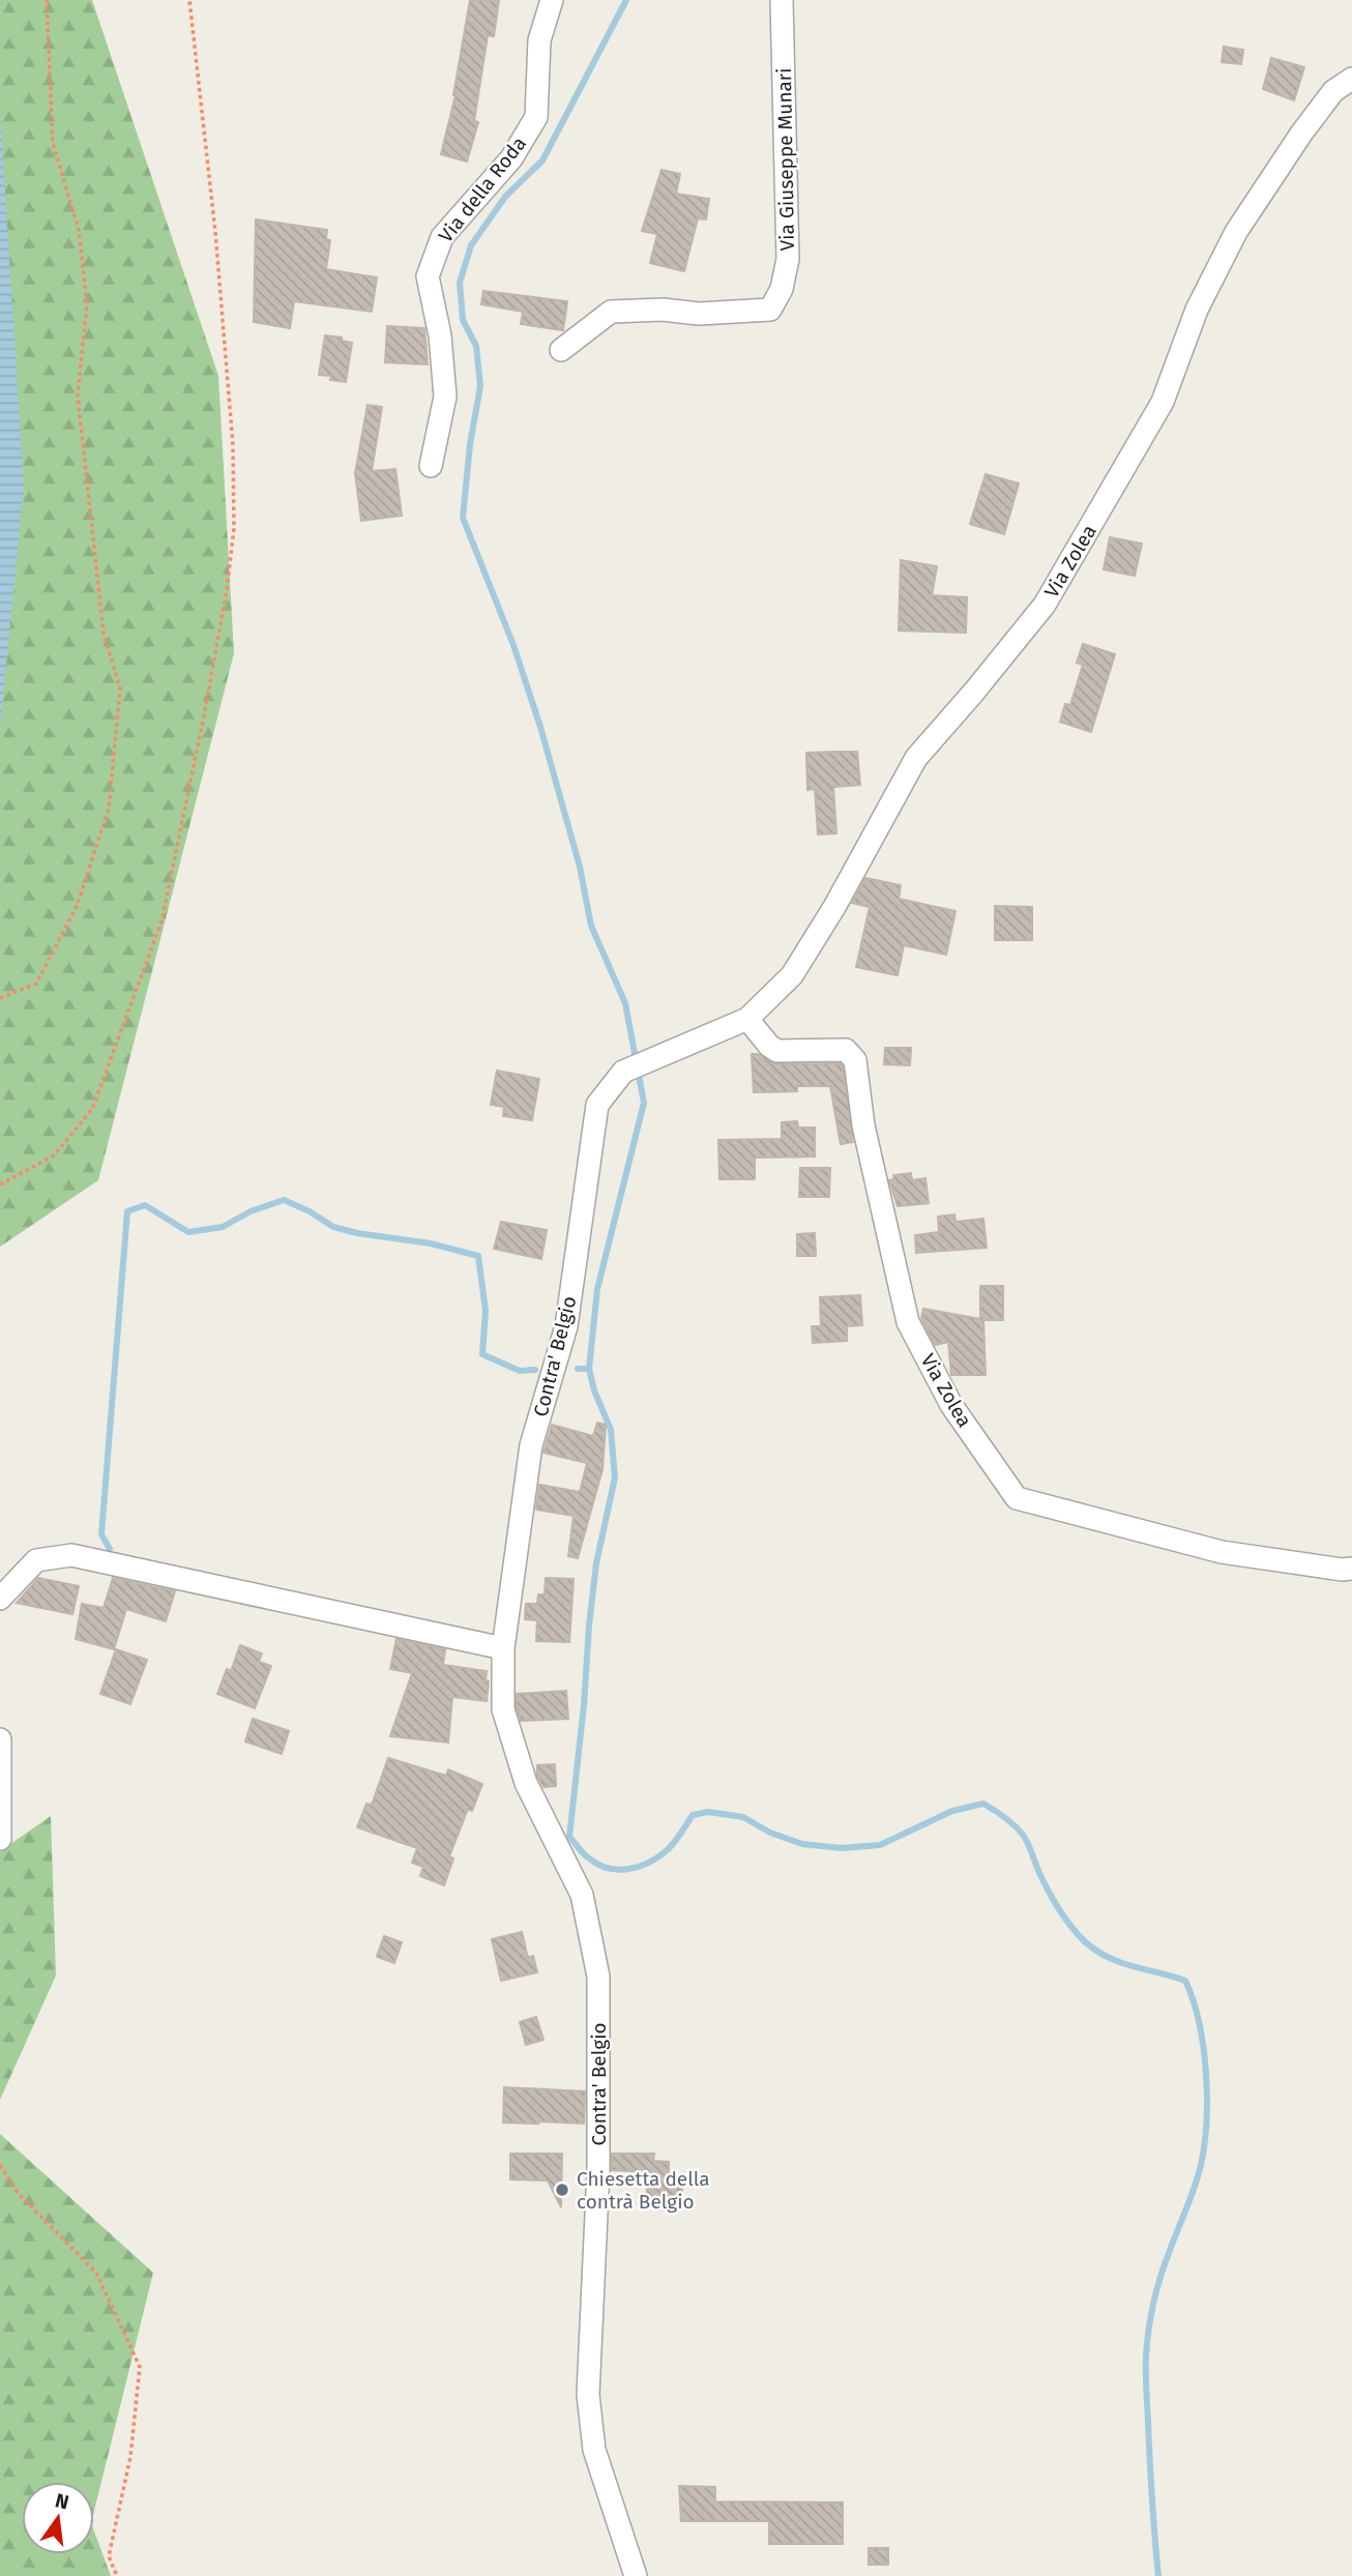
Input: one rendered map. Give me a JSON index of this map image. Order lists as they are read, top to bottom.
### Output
{
  "streets": {
    "street": [
      "Via Giuseppe Munari",
      "Via della Roda",
      "Via Zolea",
      "Contra' Belgio"
    ]
  },
  "crossings": [
    ["Via Zolea", "Contra' Belgio"]
  ],
  "places": ["Chiesetta della contrà Belgio"],
  "north": "top"
}
